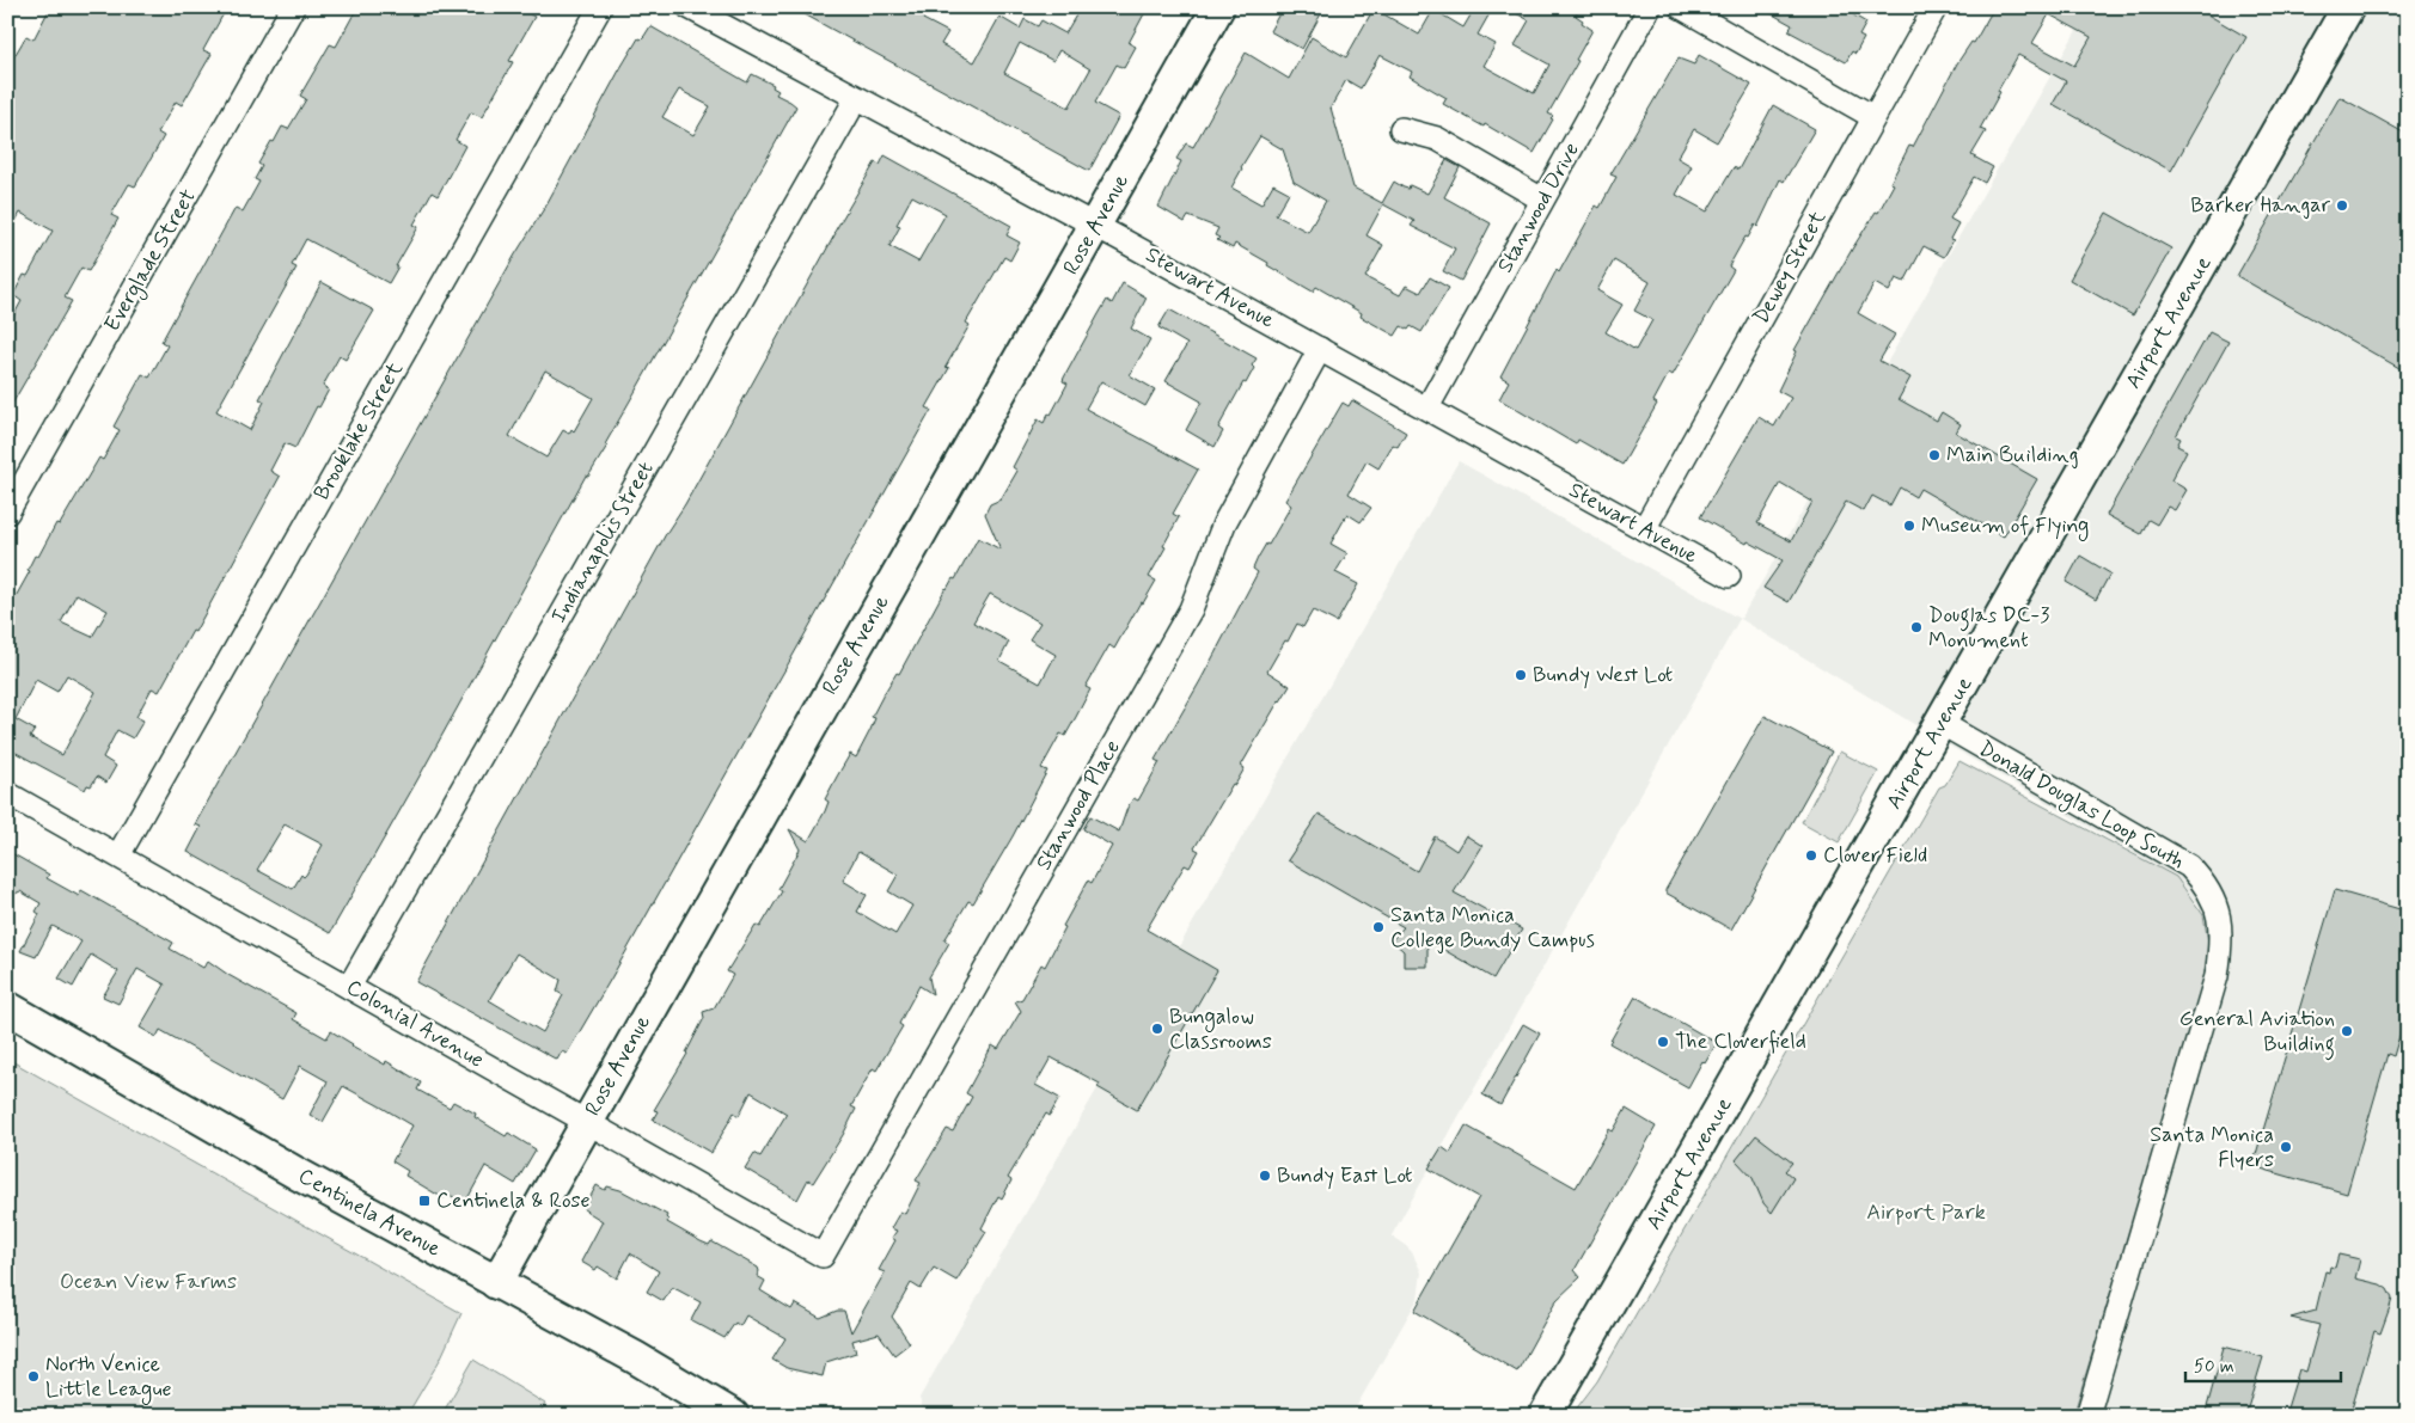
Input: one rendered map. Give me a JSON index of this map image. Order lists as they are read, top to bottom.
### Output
{
  "streets": {
    "street": [
      "Stanwood Drive",
      "Rose Avenue",
      "Everglade Street",
      "Dewey Street",
      "Stewart Avenue",
      "Airport Avenue",
      "Brooklake Street",
      "Indianapolis Street",
      "Stanwood Place",
      "Donald Douglas Loop South",
      "Colonial Avenue",
      "Centinela Avenue"
    ]
  },
  "crossings": [
    ["Stanwood Drive", "Stewart Avenue"],
    ["Rose Avenue", "Stewart Avenue"],
    ["Rose Avenue", "Colonial Avenue"],
    ["Rose Avenue", "Centinela Avenue"],
    ["Dewey Street", "Stewart Avenue"],
    ["Stewart Avenue", "Indianapolis Street"],
    ["Stewart Avenue", "Stanwood Place"],
    ["Airport Avenue", "Donald Douglas Loop South"],
    ["Brooklake Street", "Colonial Avenue"],
    ["Indianapolis Street", "Colonial Avenue"],
    ["Stanwood Place", "Colonial Avenue"]
  ],
  "parks": ["Airport Park", "Ocean View Farms"],
  "places": {
    "other": [
      "Barker Hangar",
      "Main Building",
      "Museum of Flying",
      "Douglas DC-3 Monument",
      "Bundy West Lot",
      "Clover Field",
      "Santa Monica College Bundy Campus",
      "Bungalow Classrooms",
      "General Aviation Building",
      "The Cloverfield",
      "Santa Monica Flyers",
      "Bundy East Lot",
      "North Venice Little League"
    ],
    "transit": ["Centinela & Rose"]
  },
  "scale_bar": "50 m"
}
